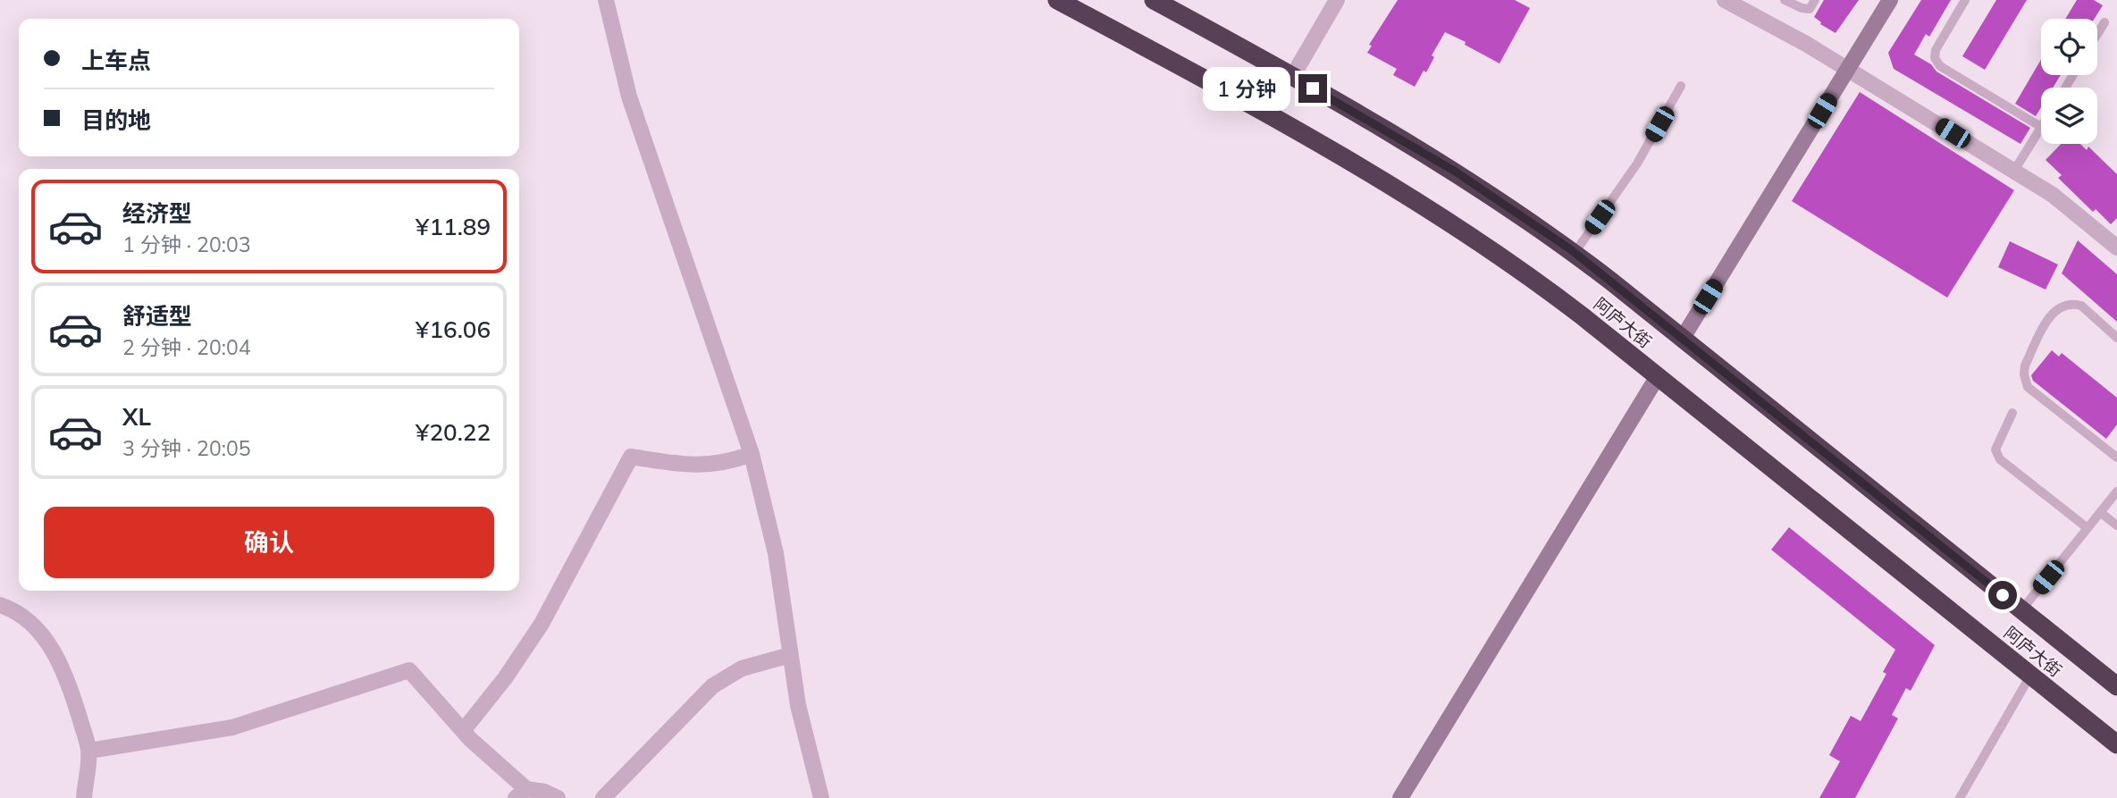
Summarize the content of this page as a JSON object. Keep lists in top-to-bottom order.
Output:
{
  "streets": {
    "highway": ["阿庐大街"]
  },
  "page": {
    "banner": ["上车点", "目的地"],
    "bubble": "1 分钟",
    "list": [
      {
        "name": "经济型",
        "note": "1 分钟 · 20:03",
        "value": "¥11.89"
      },
      {
        "name": "舒适型",
        "note": "2 分钟 · 20:04",
        "value": "¥16.06"
      },
      {
        "name": "XL",
        "note": "3 分钟 · 20:05",
        "value": "¥20.22"
      }
    ],
    "buttons": "确认"
  }
}
